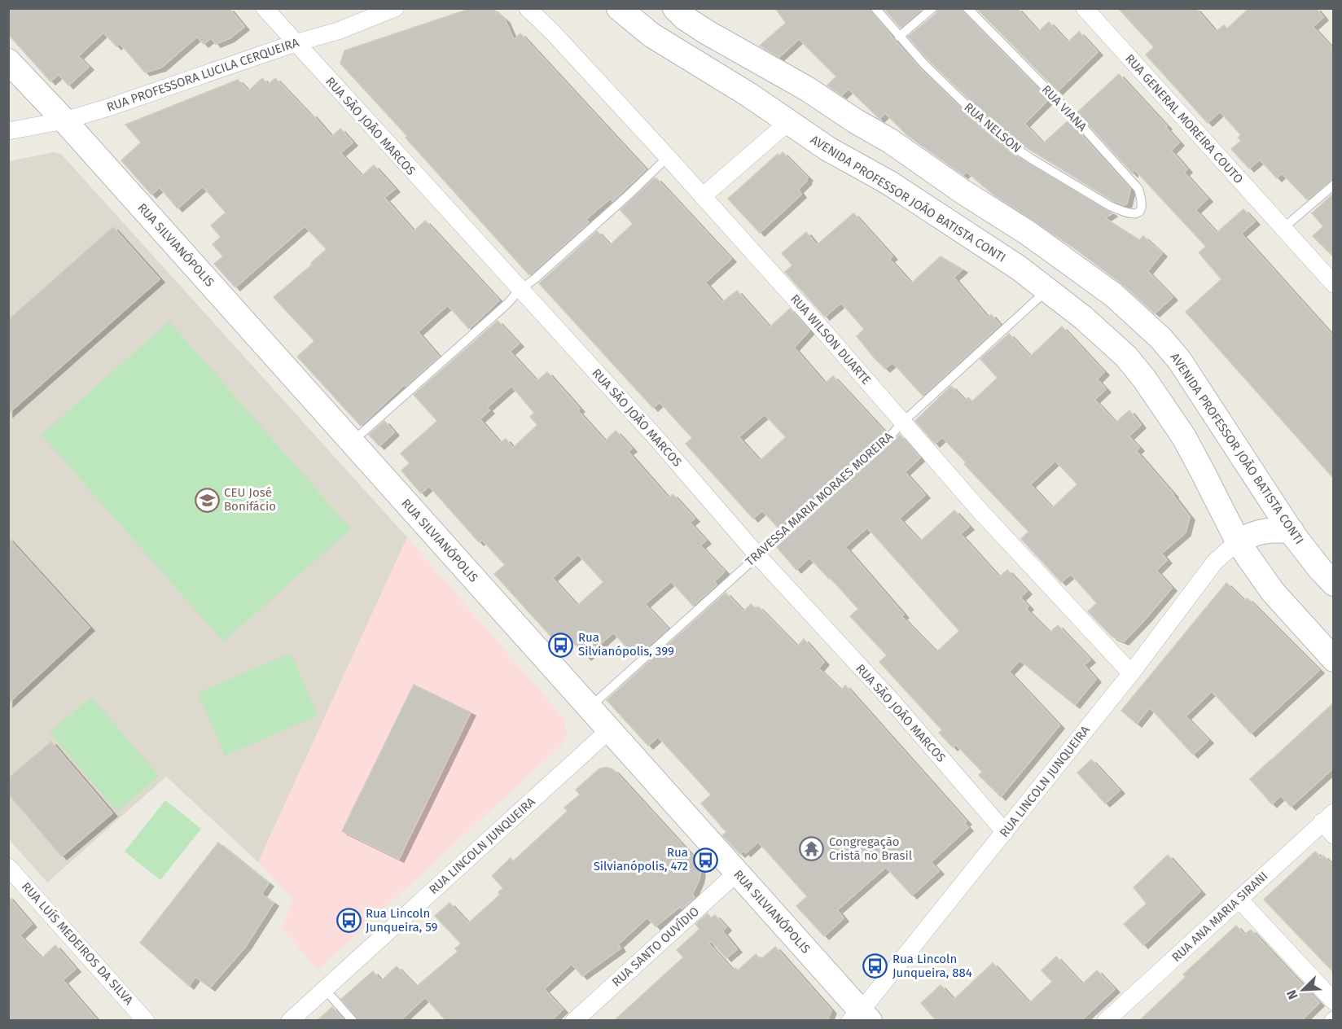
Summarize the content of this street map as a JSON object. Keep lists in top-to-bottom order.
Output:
{
  "streets": {
    "main road": ["AVENIDA PROFESSOR JOÃO BATISTA CONTI", "RUA SILVIANÓPOLIS"],
    "street": [
      "RUA PROFESSORA LUCILA CERQUEIRA",
      "RUA GENERAL MOREIRA COUTO",
      "RUA SÃO JOÃO MARCOS",
      "RUA WILSON DUARTE",
      "RUA LINCOLN JUNQUEIRA",
      "RUA ANA MARIA SIRANI",
      "RUA LUÍS MEDEIROS DA SILVA",
      "RUA SANTO OUVÍDIO"
    ],
    "lane": ["RUA VIANA", "RUA NELSON", "TRAVESSA MARIA MORAES MOREIRA"]
  },
  "crossings": [
    ["RUA PROFESSORA LUCILA CERQUEIRA", "RUA SÃO JOÃO MARCOS"],
    ["RUA PROFESSORA LUCILA CERQUEIRA", "RUA SILVIANÓPOLIS"],
    ["RUA VIANA", "RUA NELSON"],
    ["RUA SÃO JOÃO MARCOS", "TRAVESSA MARIA MORAES MOREIRA"],
    ["RUA SÃO JOÃO MARCOS", "RUA LINCOLN JUNQUEIRA"],
    ["AVENIDA PROFESSOR JOÃO BATISTA CONTI", "TRAVESSA MARIA MORAES MOREIRA"],
    ["AVENIDA PROFESSOR JOÃO BATISTA CONTI", "RUA LINCOLN JUNQUEIRA"],
    ["RUA SILVIANÓPOLIS", "TRAVESSA MARIA MORAES MOREIRA"],
    ["RUA SILVIANÓPOLIS", "RUA LINCOLN JUNQUEIRA"],
    ["RUA SILVIANÓPOLIS", "RUA SANTO OUVÍDIO"],
    ["RUA WILSON DUARTE", "TRAVESSA MARIA MORAES MOREIRA"],
    ["RUA WILSON DUARTE", "RUA LINCOLN JUNQUEIRA"]
  ],
  "places": {
    "school or university": ["CEU José Bonifácio"],
    "bus stop": [
      "Rua Silvianópolis, 399",
      "Rua Silvianópolis, 472",
      "Rua Lincoln Junqueira, 59",
      "Rua Lincoln Junqueira, 884"
    ],
    "temple": ["Congregação Cristã no Brasil"]
  },
  "north": "bottom left"
}
